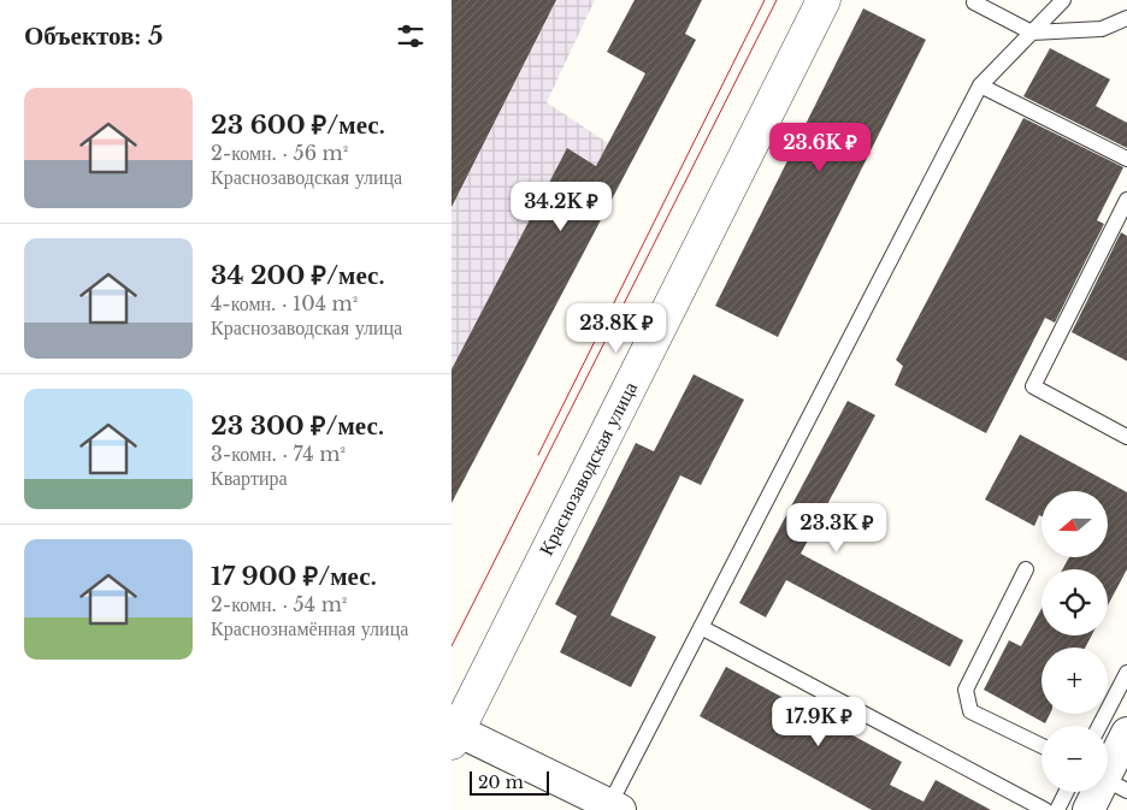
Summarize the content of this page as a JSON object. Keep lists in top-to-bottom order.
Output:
{
  "streets": {
    "street": ["Краснозаводская улица"]
  },
  "scale_bar": "20 m",
  "north": "left",
  "page": {
    "heading": "Объектов: 5",
    "list": [
      {
        "name": "23 600 ₽/мес.",
        "note": "2-комн. · 56 m² · Краснозаводская улица"
      },
      {
        "name": "34 200 ₽/мес.",
        "note": "4-комн. · 104 m² · Краснозаводская улица"
      },
      {
        "name": "23 300 ₽/мес.",
        "note": "3-комн. · 74 m² · Квартира"
      },
      {
        "name": "17 900 ₽/мес.",
        "note": "2-комн. · 54 m² · Краснознамённая улица"
      }
    ],
    "price": [
      "23.6K ₽",
      "34.2K ₽",
      "23.8K ₽",
      "23.3K ₽",
      "17.9K ₽"
    ],
    "map_buttons": ["+", "−"],
    "scale": "20 m"
  }
}
